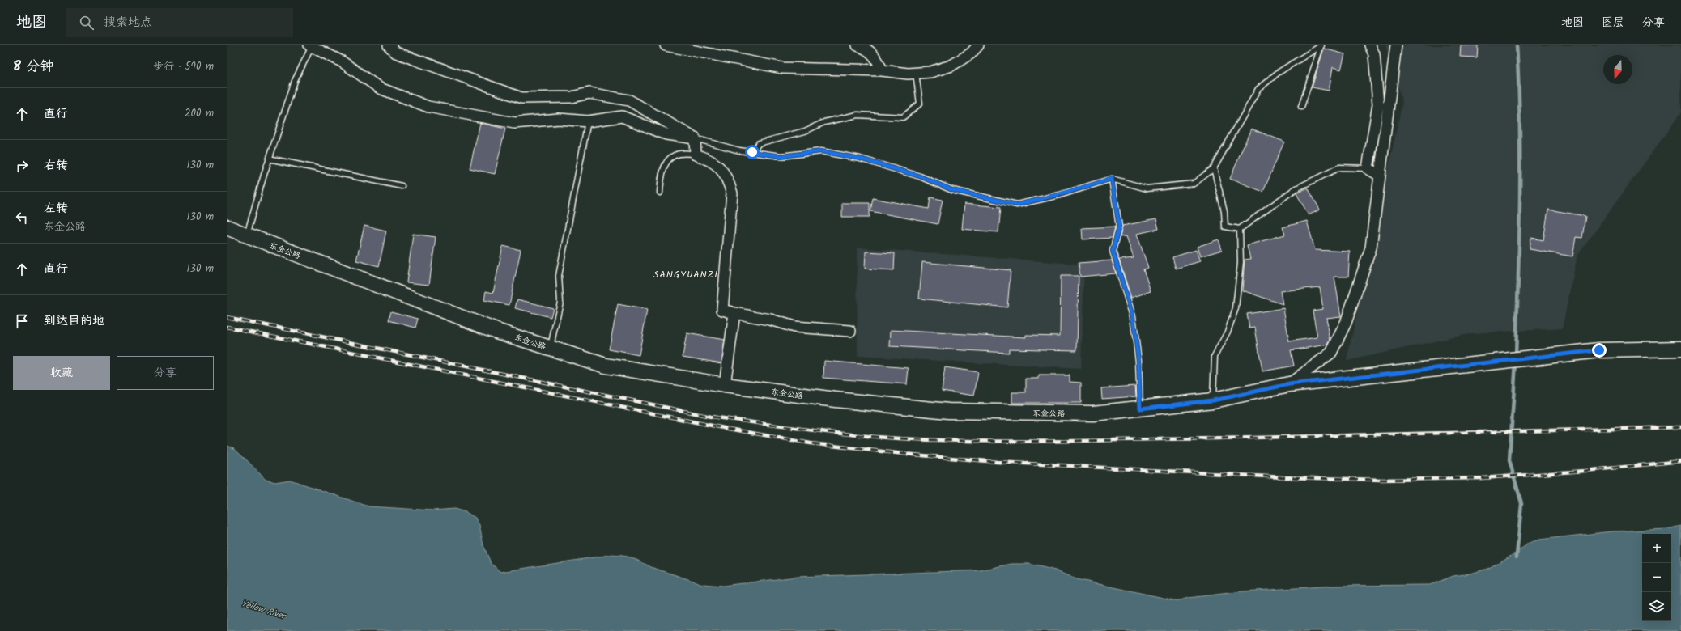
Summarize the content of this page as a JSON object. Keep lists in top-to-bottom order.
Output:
{
  "streets": {
    "main road": ["东金公路"]
  },
  "districts": ["SANGYUANZI"],
  "water": ["Yellow River"],
  "north": "bottom",
  "page": {
    "header": "地图",
    "search": "搜索地点",
    "nav": ["地图", "图层", "分享"],
    "heading": ["8 分钟", "步行 · 590 m"],
    "list": [
      ["直行", "200 m"],
      ["右转", "130 m"],
      ["左转", "东金公路", "130 m"],
      ["直行", "130 m"],
      "到达目的地"
    ],
    "buttons": ["收藏", "分享"],
    "map_buttons": ["+", "−"]
  }
}
